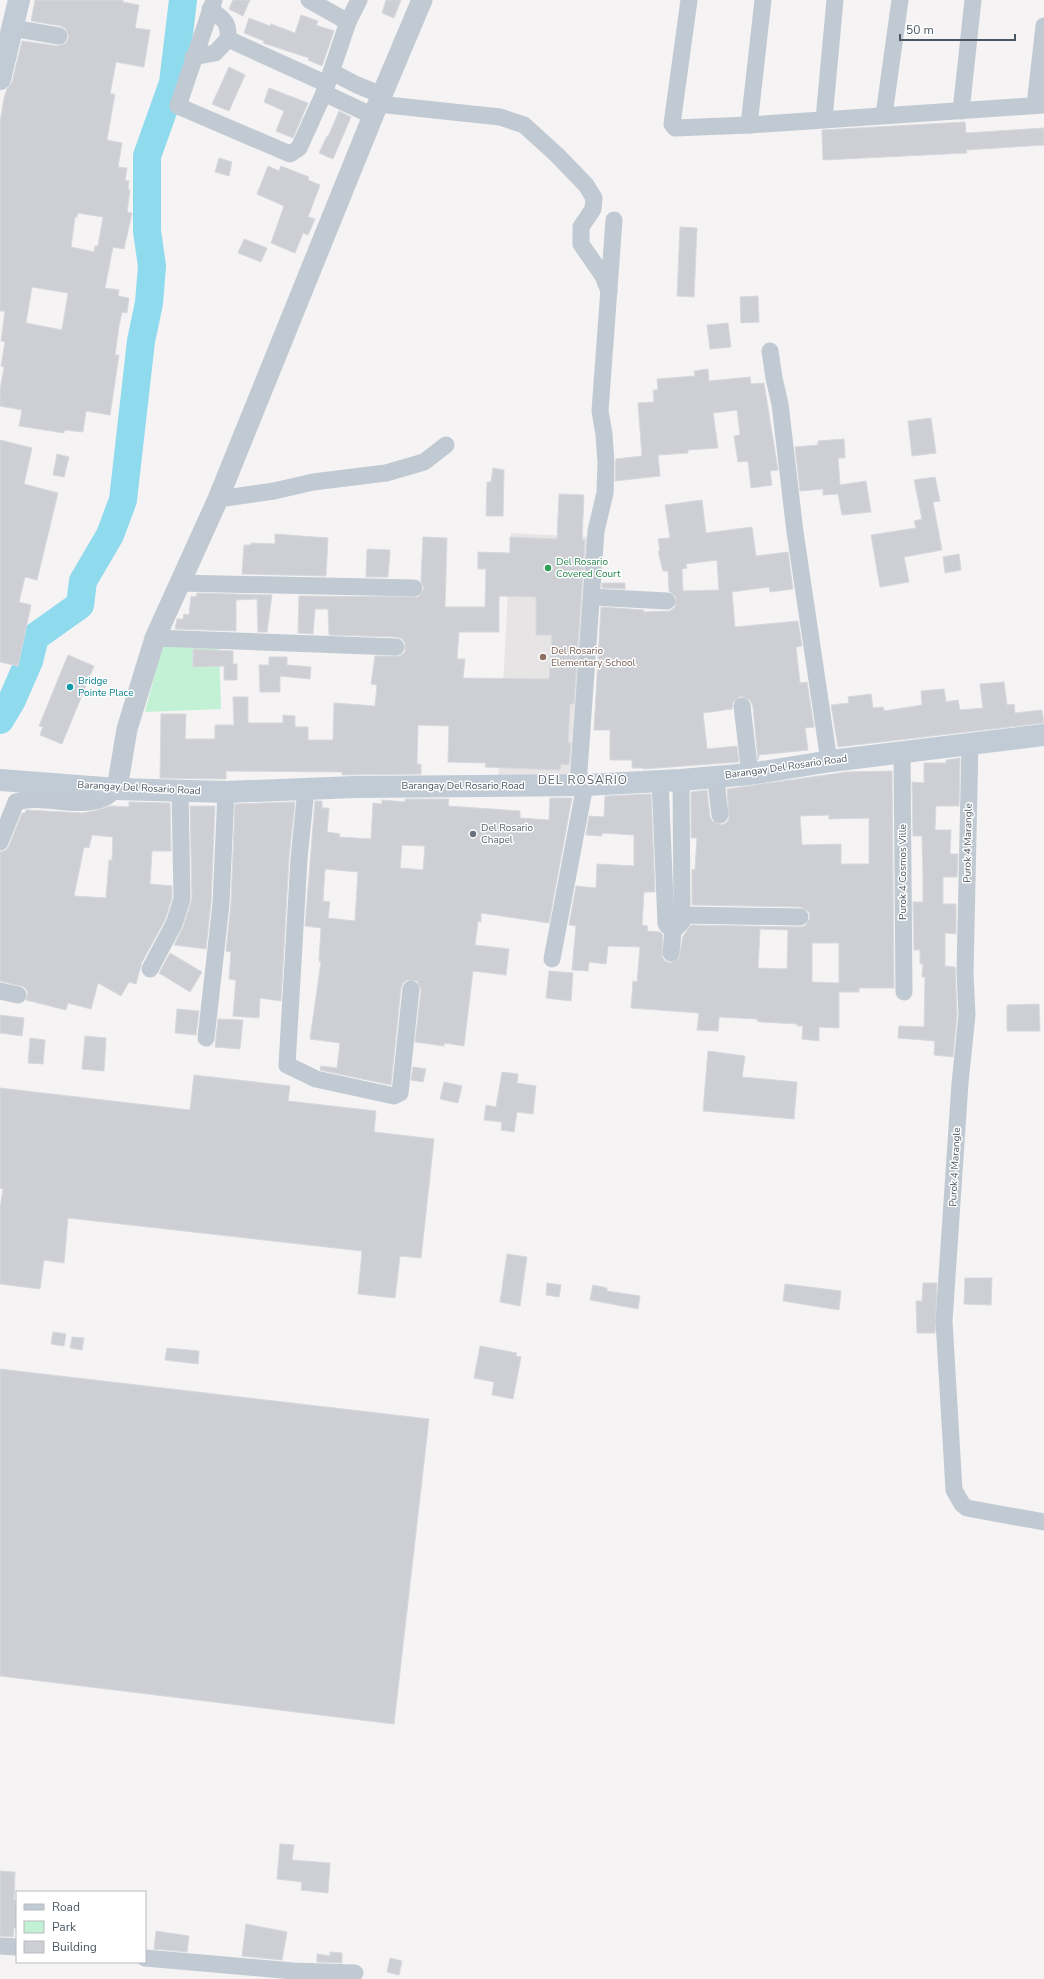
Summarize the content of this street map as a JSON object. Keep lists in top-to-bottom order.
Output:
{
  "streets": {
    "main road": ["Barangay Del Rosario Road"],
    "street": ["Purok 4 Marangle", "Purok 4 Cosmos Ville"]
  },
  "crossings": [
    ["Barangay Del Rosario Road", "Purok 4 Marangle"],
    ["Barangay Del Rosario Road", "Purok 4 Cosmos Ville"]
  ],
  "districts": ["DEL ROSARIO"],
  "places": [
    "Del Rosario Covered Court",
    "Del Rosario Elementary School",
    "Bridge Pointe Place",
    "Del Rosario Chapel"
  ],
  "legend": ["Road", "Park", "Building"],
  "scale_bar": "50 m"
}
